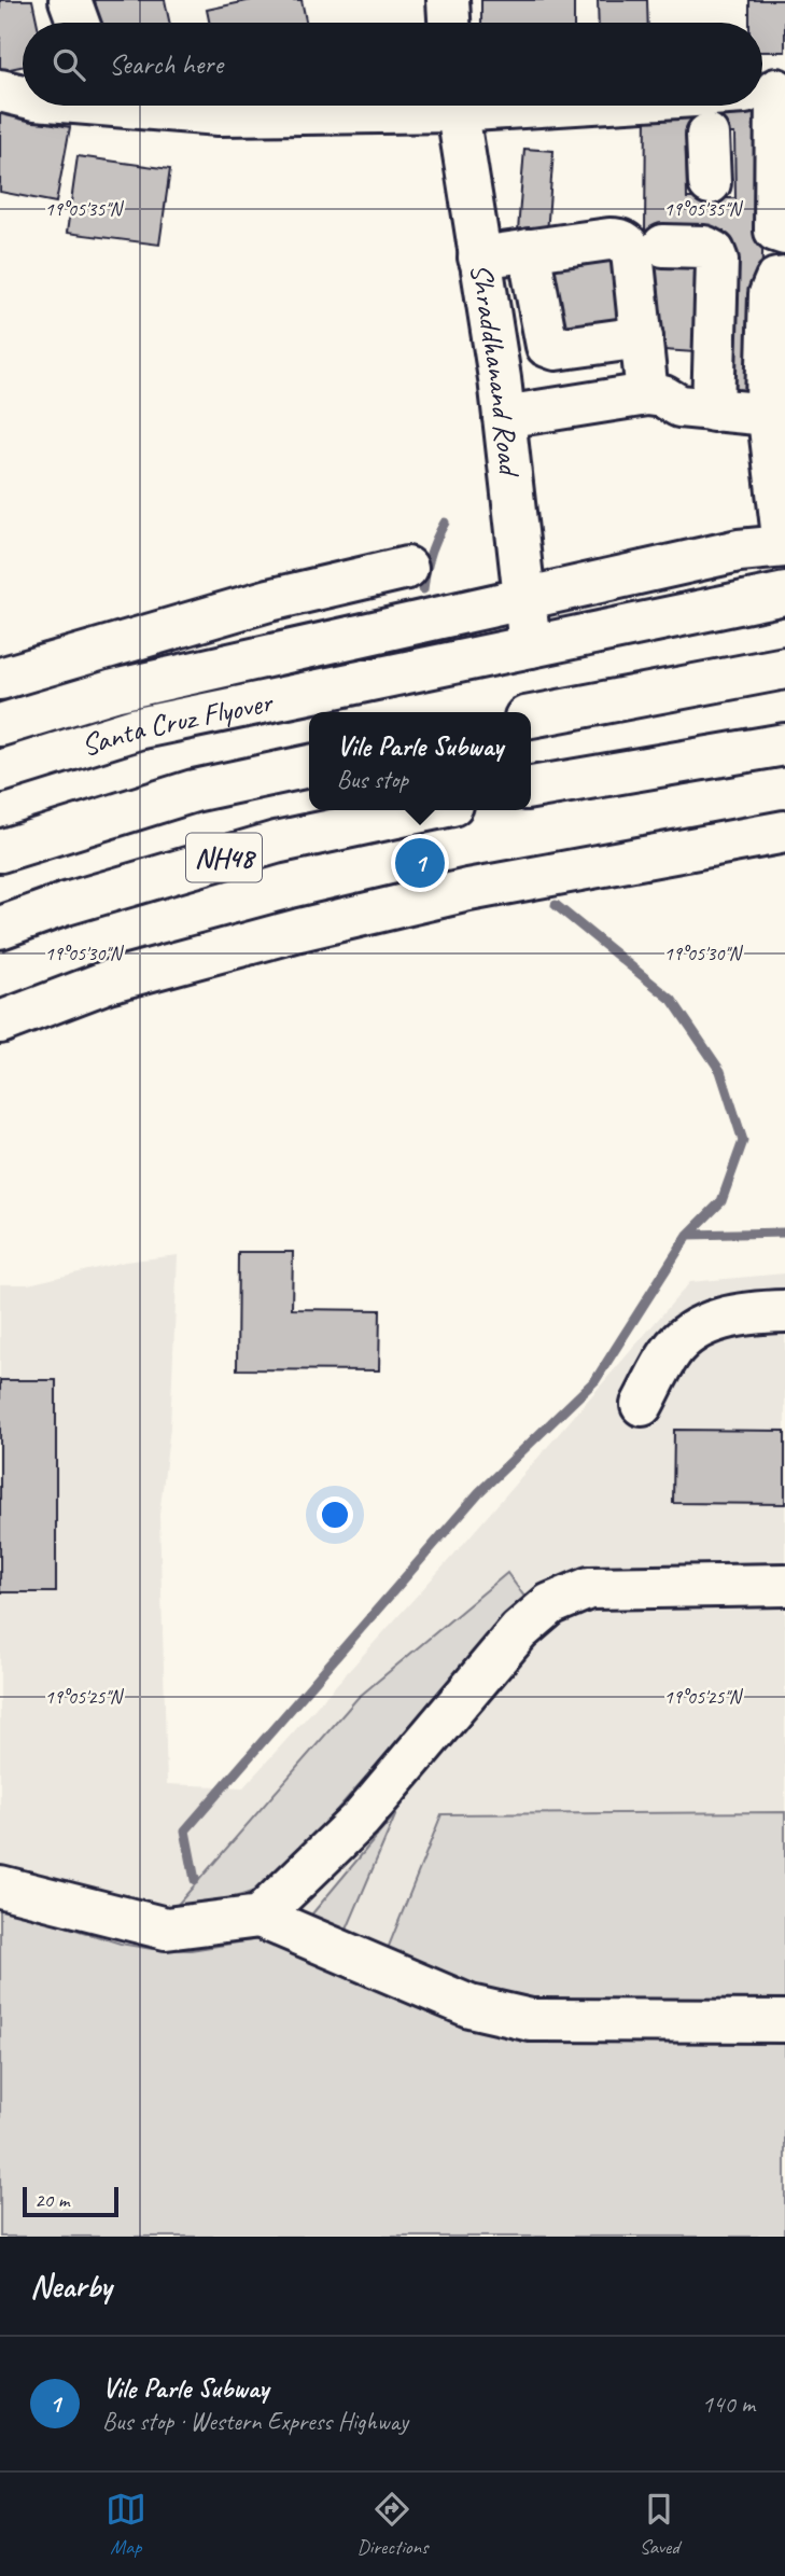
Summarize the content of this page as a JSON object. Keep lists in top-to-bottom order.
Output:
{
  "streets": {
    "main road": ["Shraddhanand Road", "Santa Cruz Flyover", "NH48"]
  },
  "crossings": [
    ["Shraddhanand Road", "Santa Cruz Flyover"]
  ],
  "scale_bar": "20 m",
  "page": {
    "search": "Search here",
    "popup": ["Vile Parle Subway", "Bus stop"],
    "pins": "1",
    "scale": "20 m",
    "heading": "Nearby",
    "list": [
      {
        "mark": "1",
        "name": "Vile Parle Subway",
        "note": "Bus stop · Western Express Highway",
        "value": "140 m"
      }
    ],
    "nav": ["Map", "Directions", "Saved"]
  },
  "coordinates": ["19°05'35\"N", "19°05'30\"N", "19°05'25\"N"]
}
